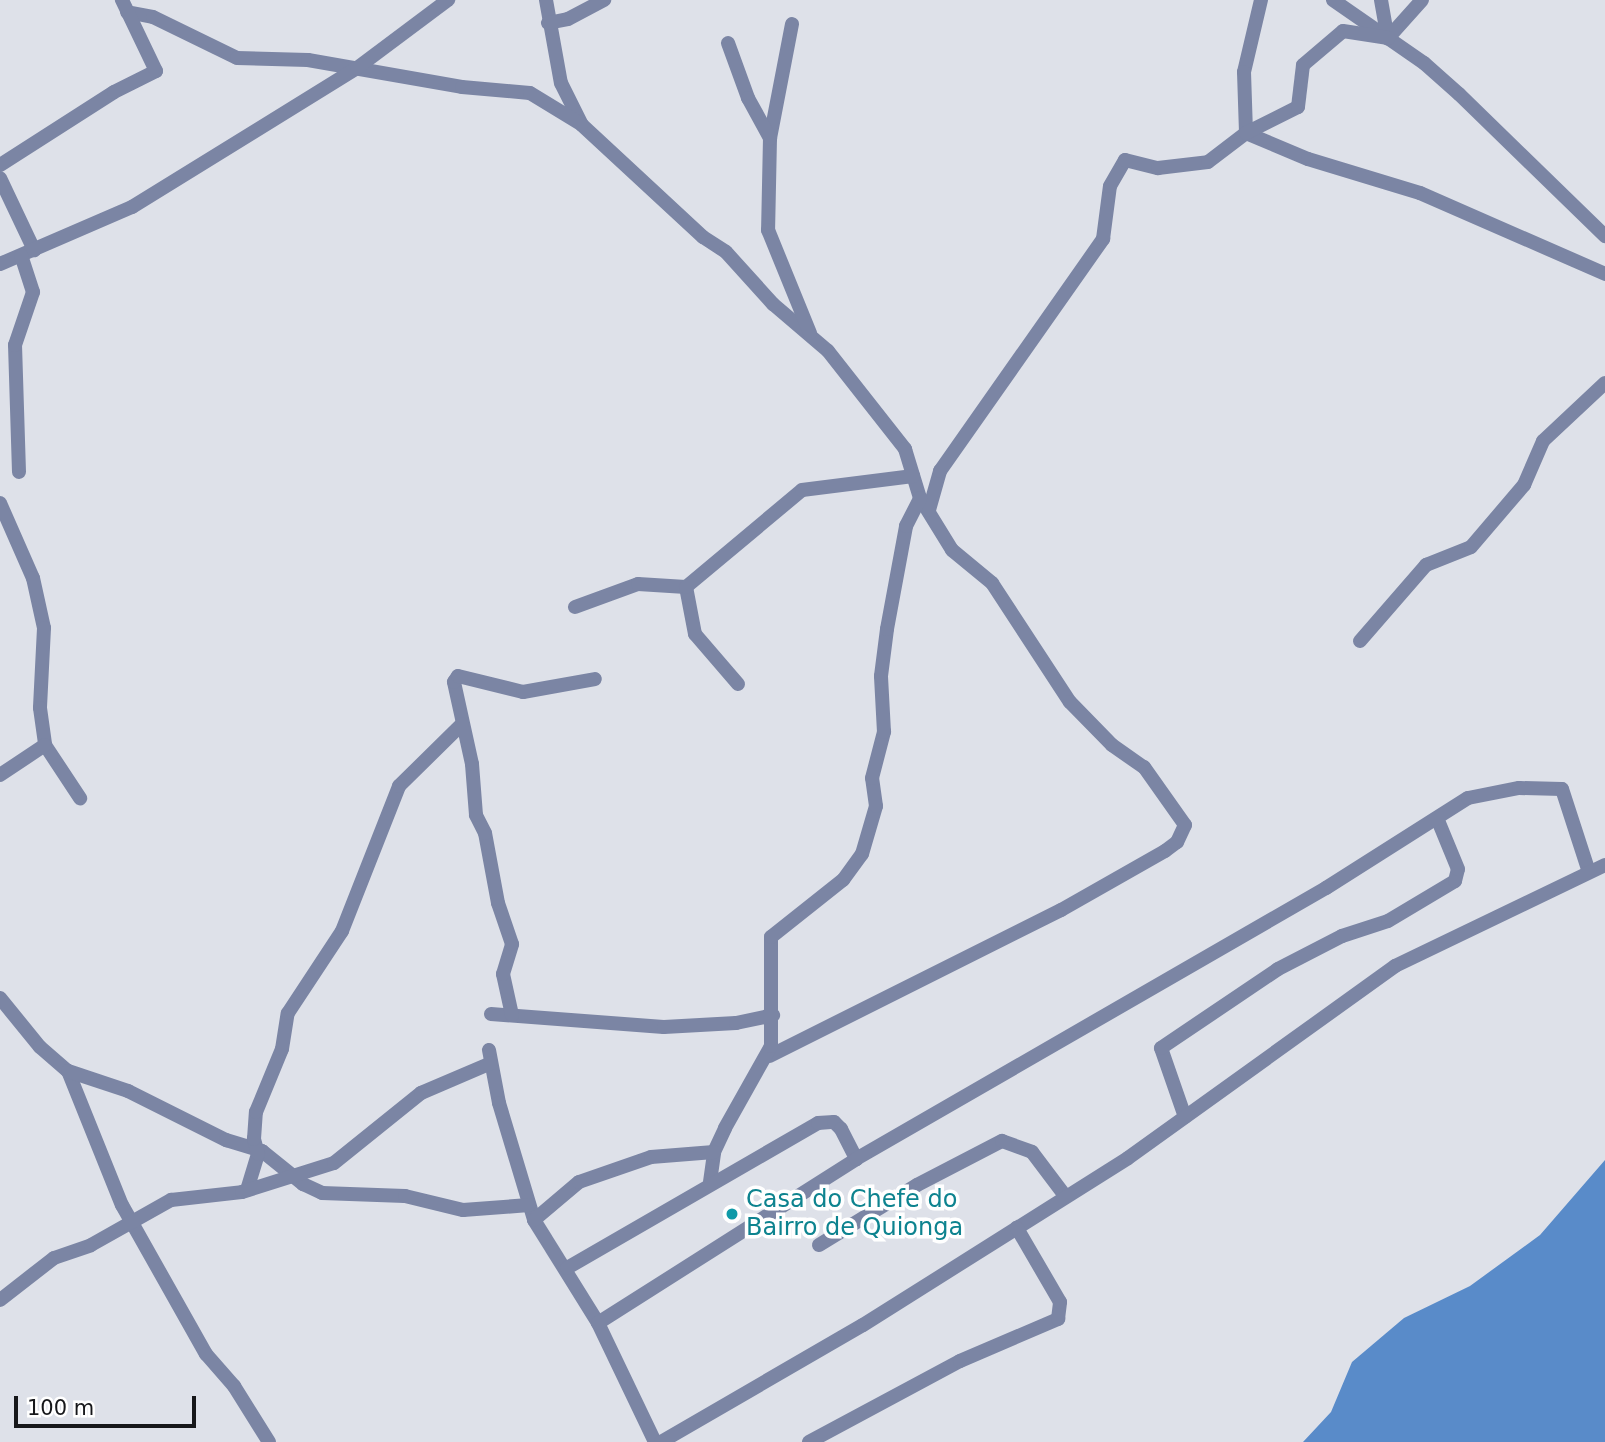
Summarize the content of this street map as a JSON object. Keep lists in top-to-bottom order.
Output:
{
  "places": ["Casa do Chefe do Bairro de Quionga"],
  "scale_bar": "100 m"
}
